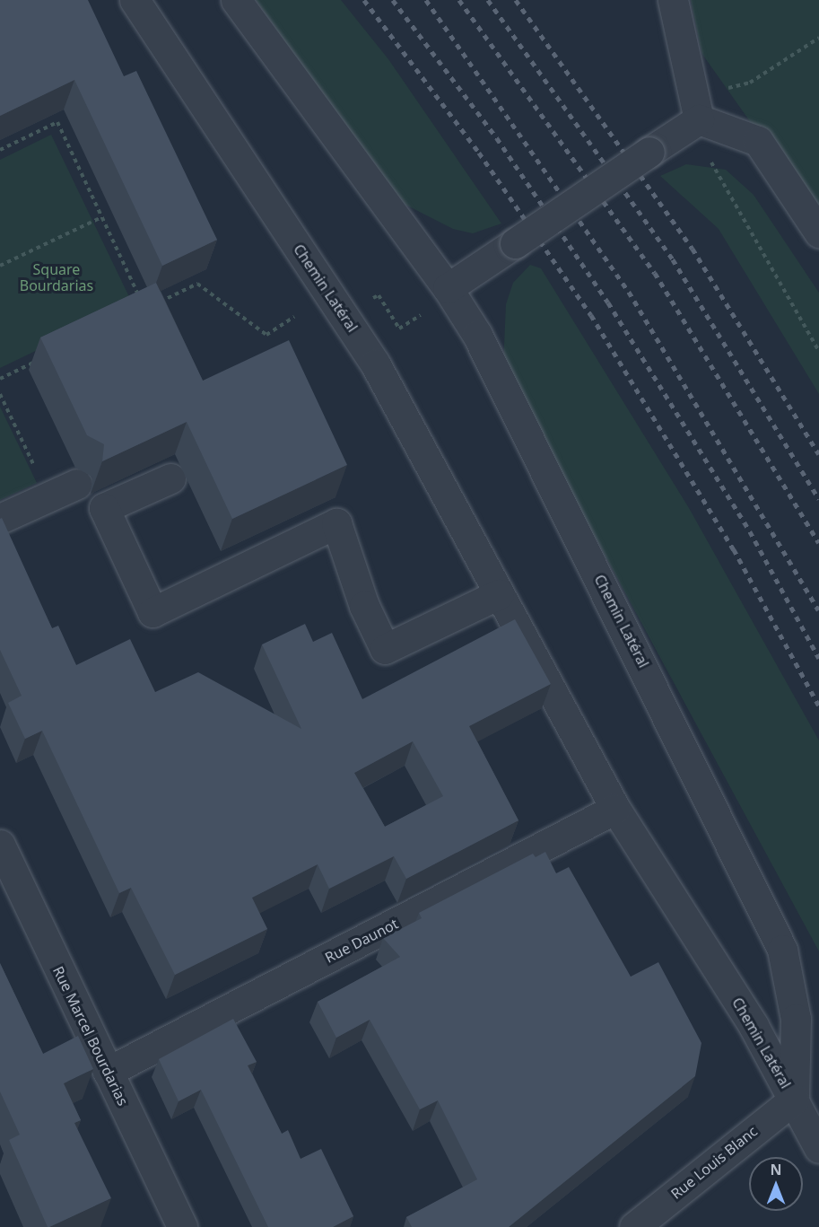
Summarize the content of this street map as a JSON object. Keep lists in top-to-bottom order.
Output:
{
  "streets": {
    "street": [
      "Chemin Latéral",
      "Rue Daunot",
      "Rue Marcel Bourdarias",
      "Rue Louis Blanc"
    ]
  },
  "crossings": [
    ["Chemin Latéral", "Rue Daunot"],
    ["Chemin Latéral", "Rue Louis Blanc"],
    ["Rue Daunot", "Rue Marcel Bourdarias"]
  ],
  "parks": ["Square Bourdarias"],
  "north": "top"
}
